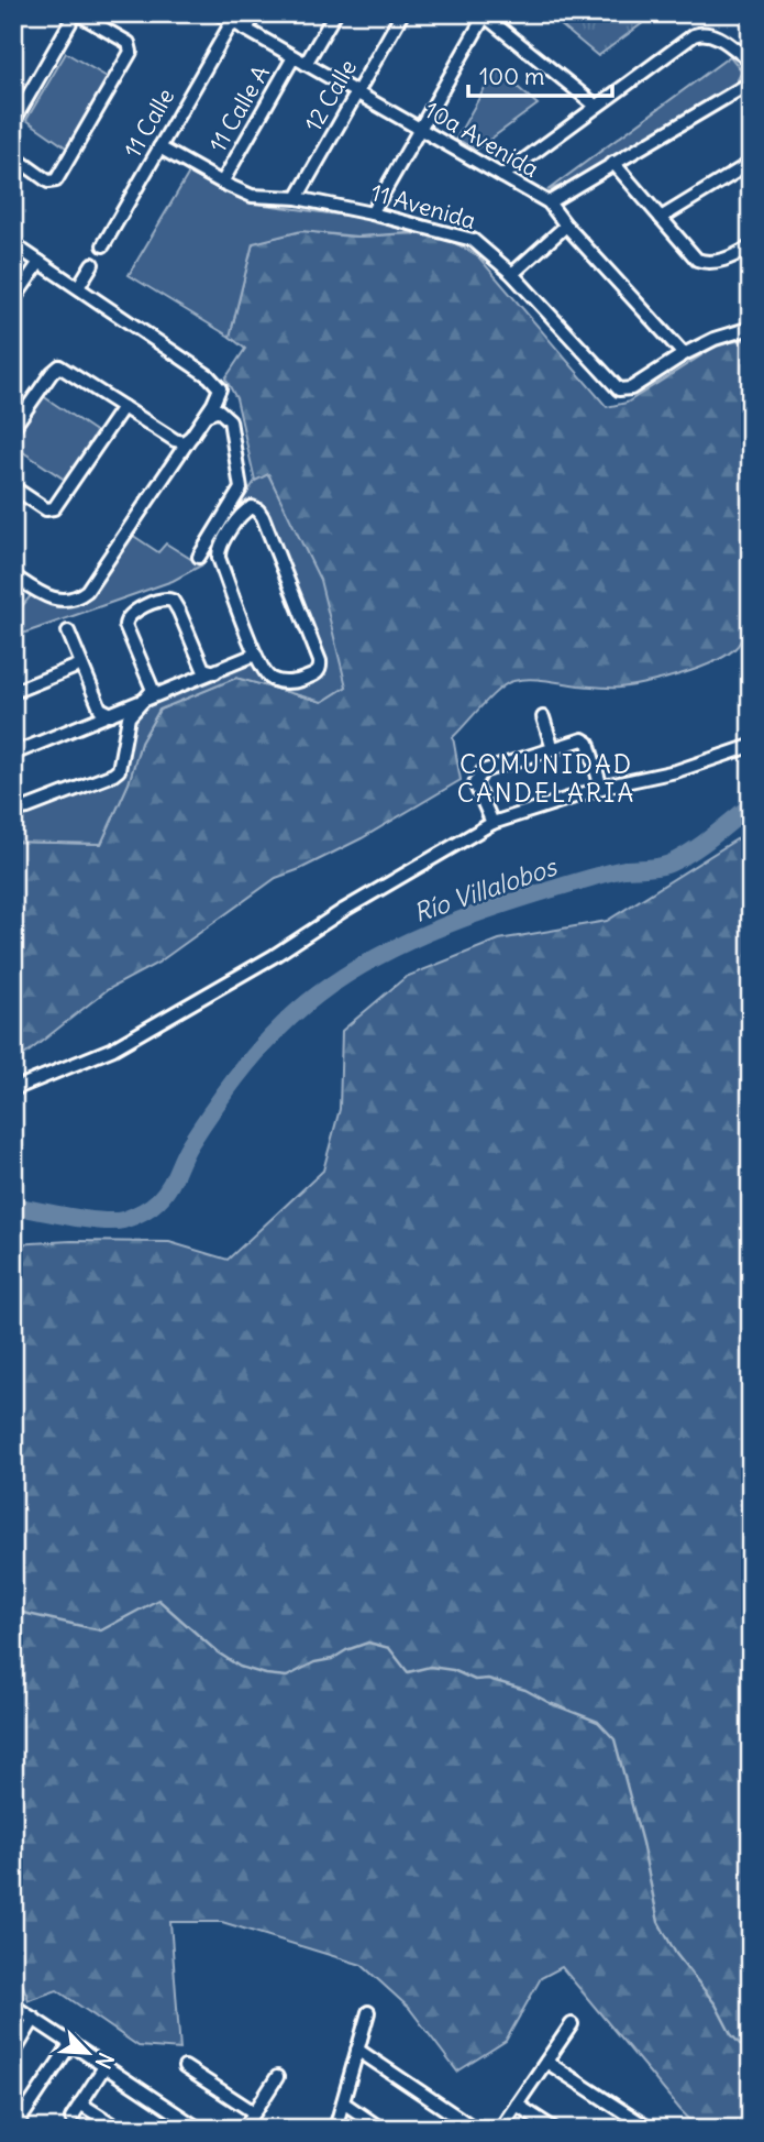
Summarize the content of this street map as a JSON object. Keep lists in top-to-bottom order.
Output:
{
  "streets": {
    "street": [
      "12 Calle",
      "11 Calle A",
      "11 Calle",
      "10a Avenida",
      "11 Avenida"
    ]
  },
  "crossings": [
    ["12 Calle", "10a Avenida"],
    ["12 Calle", "11 Avenida"],
    ["11 Calle A", "10a Avenida"],
    ["11 Calle A", "11 Avenida"],
    ["11 Calle", "10a Avenida"],
    ["11 Calle", "11 Avenida"],
    ["10a Avenida", "11 Avenida"]
  ],
  "districts": ["COMUNIDAD CANDELARIA"],
  "water": ["Río Villalobos"],
  "scale_bar": "100 m",
  "north": "bottom right"
}
